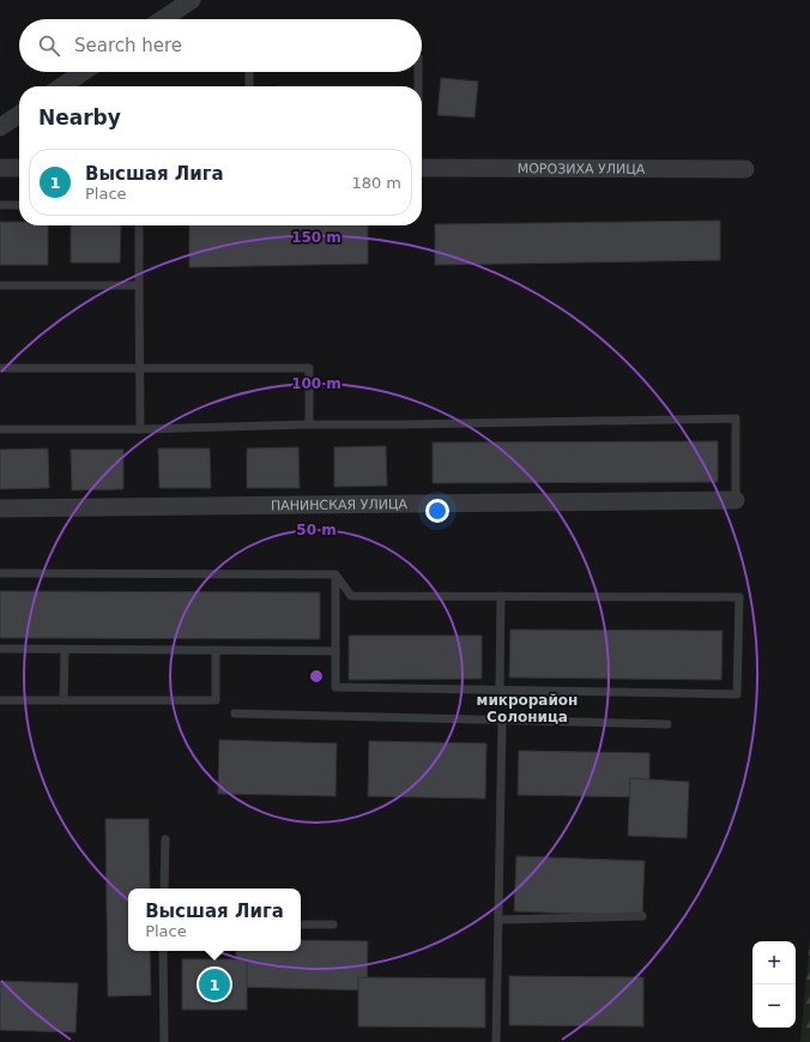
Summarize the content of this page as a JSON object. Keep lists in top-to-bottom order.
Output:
{
  "streets": {
    "street": ["МОРОЗИХА УЛИЦА", "ПАНИНСКАЯ УЛИЦА"]
  },
  "districts": ["микрорайон Солоница"],
  "page": {
    "search": "Search here",
    "heading": "Nearby",
    "list": [
      {
        "mark": "1",
        "name": "Высшая Лига",
        "note": "Place",
        "value": "180 m"
      }
    ],
    "popup": ["Высшая Лига", "Place"],
    "map_buttons": ["+", "−"],
    "pins": "1"
  },
  "rings": ["150 m", "100 m", "50 m"]
}
